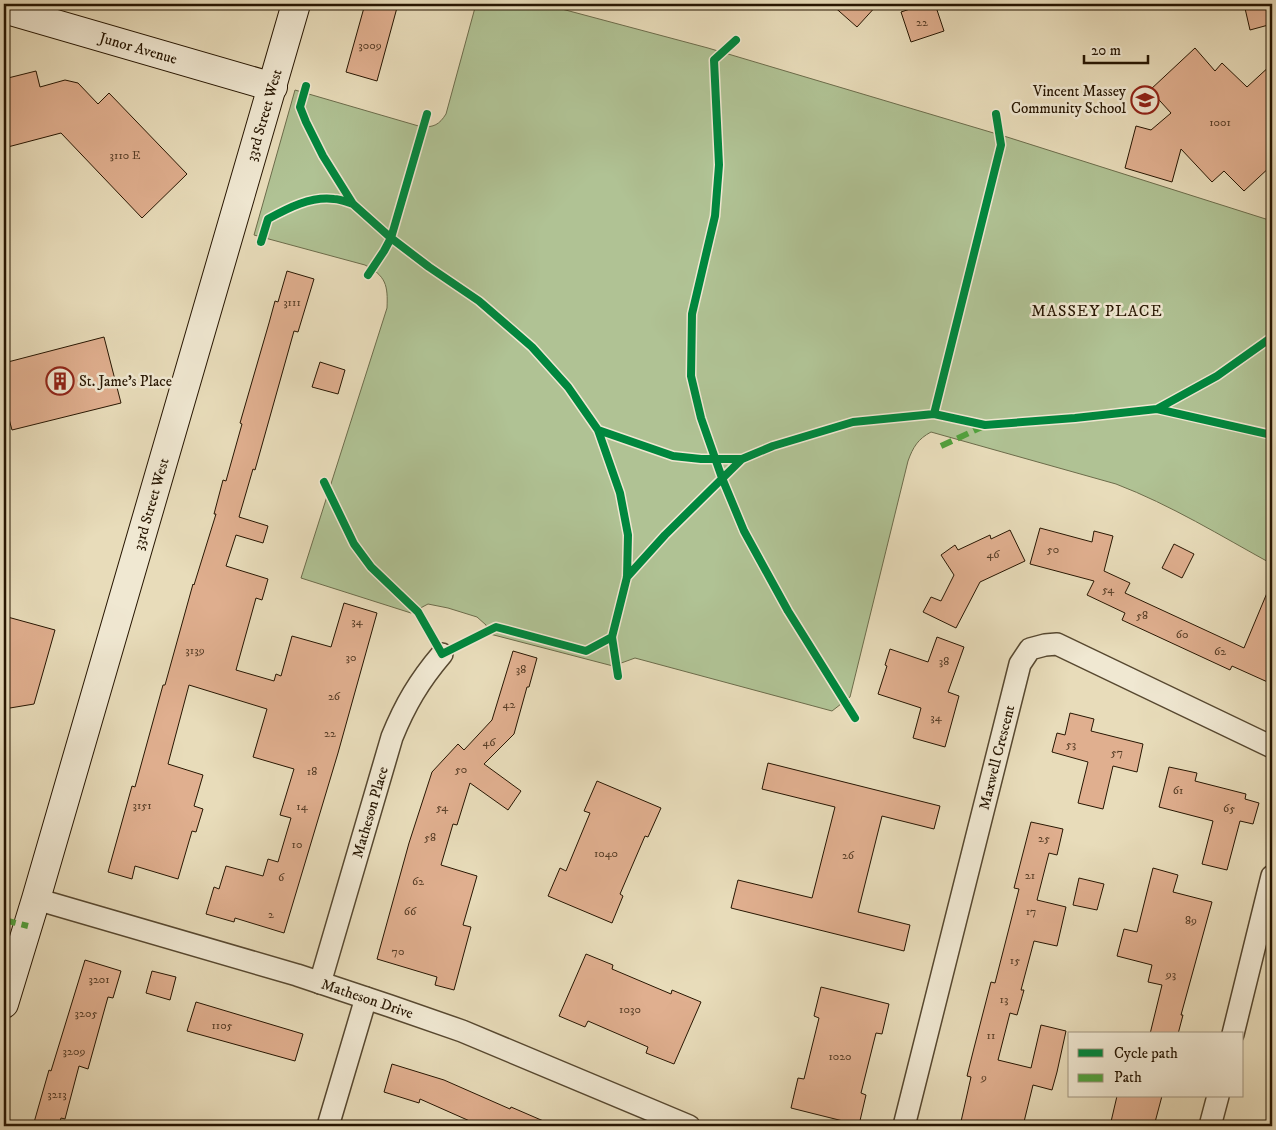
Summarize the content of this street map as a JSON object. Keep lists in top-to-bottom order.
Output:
{
  "streets": {
    "main road": ["Junor Avenue", "33rd Street West"],
    "street": ["Maxwell Crescent", "Matheson Place", "Matheson Drive"]
  },
  "crossings": [
    ["Junor Avenue", "33rd Street West"],
    ["33rd Street West", "Matheson Drive"],
    ["Matheson Place", "Matheson Drive"]
  ],
  "districts": ["MASSEY PLACE"],
  "places": {
    "school or university": ["Vincent Massey Community School"],
    "building": ["St. Jame's Place"]
  },
  "house_numbers": [
    "22",
    "3009",
    "1001",
    "3110 E",
    "3111",
    "50",
    "46",
    "54",
    "58",
    "34",
    "60",
    "3139",
    "62",
    "30",
    "38",
    "38",
    "26",
    "42",
    "34",
    "22",
    "46",
    "53",
    "57",
    "50",
    "18",
    "61",
    "3151",
    "14",
    "54",
    "65",
    "58",
    "25",
    "10",
    "1040",
    "26",
    "21",
    "6",
    "62",
    "66",
    "17",
    "2",
    "89",
    "70",
    "15",
    "93",
    "3201",
    "13",
    "1030",
    "3205",
    "1105",
    "11",
    "3209",
    "1020",
    "9",
    "3213"
  ],
  "legend": ["Cycle path", "Path"],
  "scale_bar": "20 m"
}
